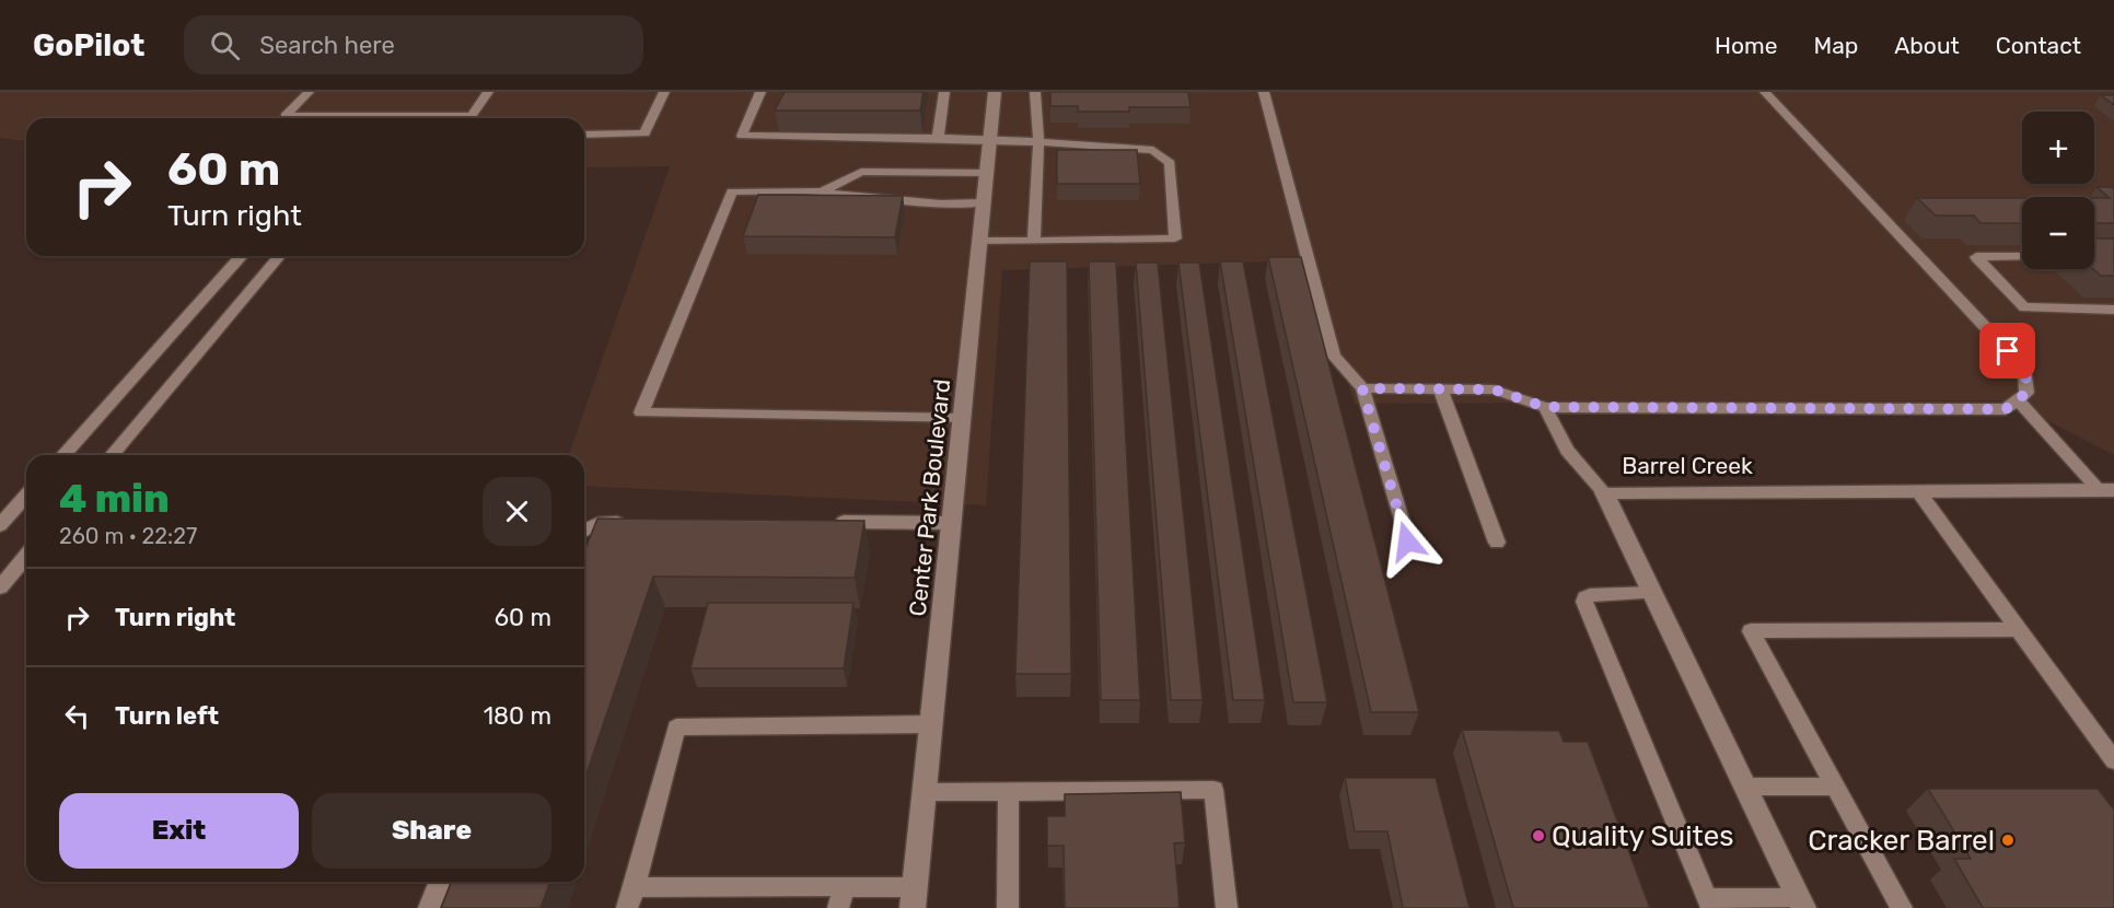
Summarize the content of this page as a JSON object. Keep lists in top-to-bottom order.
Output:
{
  "streets": {
    "street": ["Barrel Creek", "Center Park Boulevard"]
  },
  "places": ["Quality Suites", "Cracker Barrel"],
  "page": {
    "header": "GoPilot",
    "search": "Search here",
    "nav": [
      "Home",
      "Map",
      "About",
      "Contact"
    ],
    "map_buttons": ["+", "−"],
    "turn": ["60 m", "Turn right"],
    "heading": ["4 min", "260 m · 22:27"],
    "list": [
      {
        "name": "Turn right",
        "value": "60 m"
      },
      {
        "name": "Turn left",
        "value": "180 m"
      }
    ],
    "buttons": ["Exit", "Share"]
  }
}
